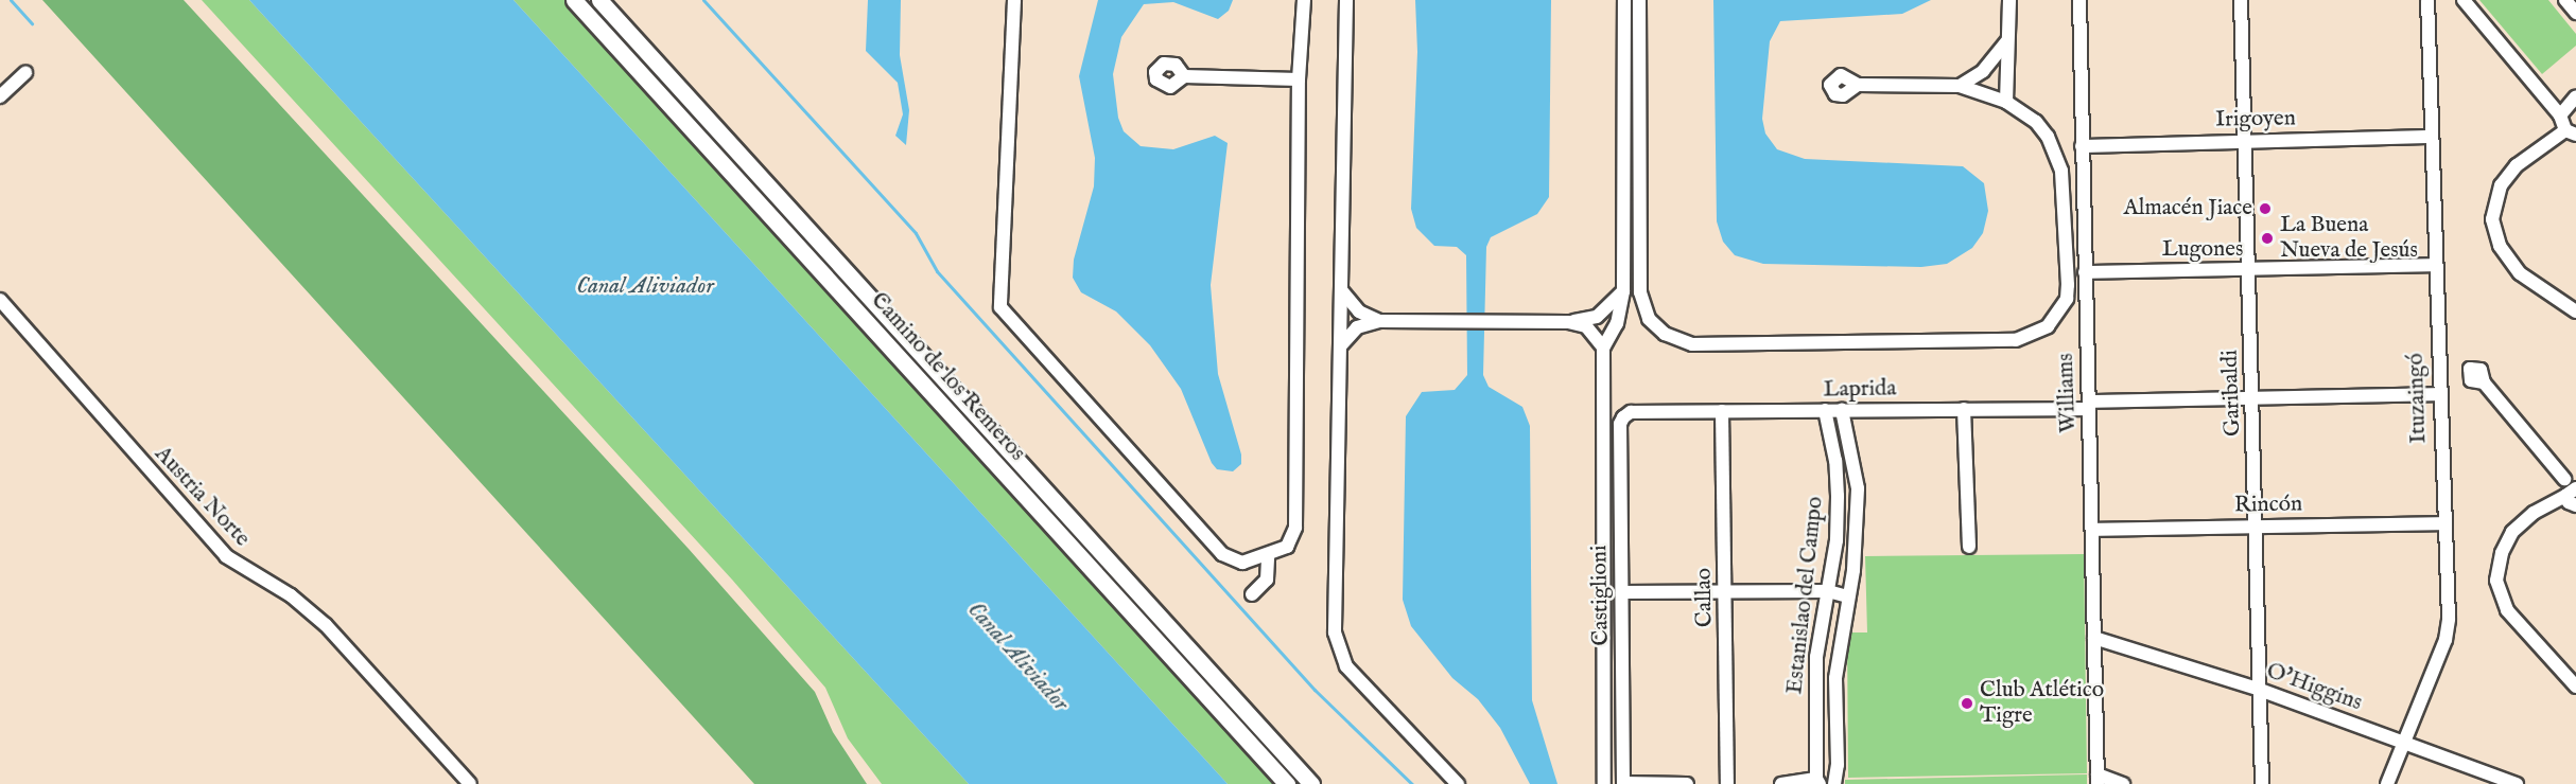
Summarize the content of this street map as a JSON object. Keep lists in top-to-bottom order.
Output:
{
  "streets": {
    "main road": ["Camino de los Remeros"],
    "street": [
      "Irigoyen",
      "Lugones",
      "Laprida",
      "Williams",
      "Garibaldi",
      "Ituzaingó",
      "Austria Norte",
      "Rincón",
      "Castiglioni",
      "Estanislao del Campo",
      "Callao",
      "O'Higgins"
    ]
  },
  "crossings": [
    ["Irigoyen", "Williams"],
    ["Irigoyen", "Garibaldi"],
    ["Irigoyen", "Ituzaingó"],
    ["Lugones", "Williams"],
    ["Lugones", "Garibaldi"],
    ["Lugones", "Ituzaingó"],
    ["Laprida", "Williams"],
    ["Laprida", "Garibaldi"],
    ["Laprida", "Ituzaingó"],
    ["Laprida", "Castiglioni"],
    ["Laprida", "Estanislao del Campo"],
    ["Laprida", "Callao"],
    ["Williams", "Rincón"],
    ["Williams", "O'Higgins"],
    ["Garibaldi", "Rincón"],
    ["Garibaldi", "O'Higgins"],
    ["Ituzaingó", "Rincón"],
    ["Ituzaingó", "O'Higgins"]
  ],
  "water": ["Canal Aliviador"],
  "places": ["Almacén Jiace", "La Buena Nueva de Jesús", "Club Atlético Tigre"]
}
